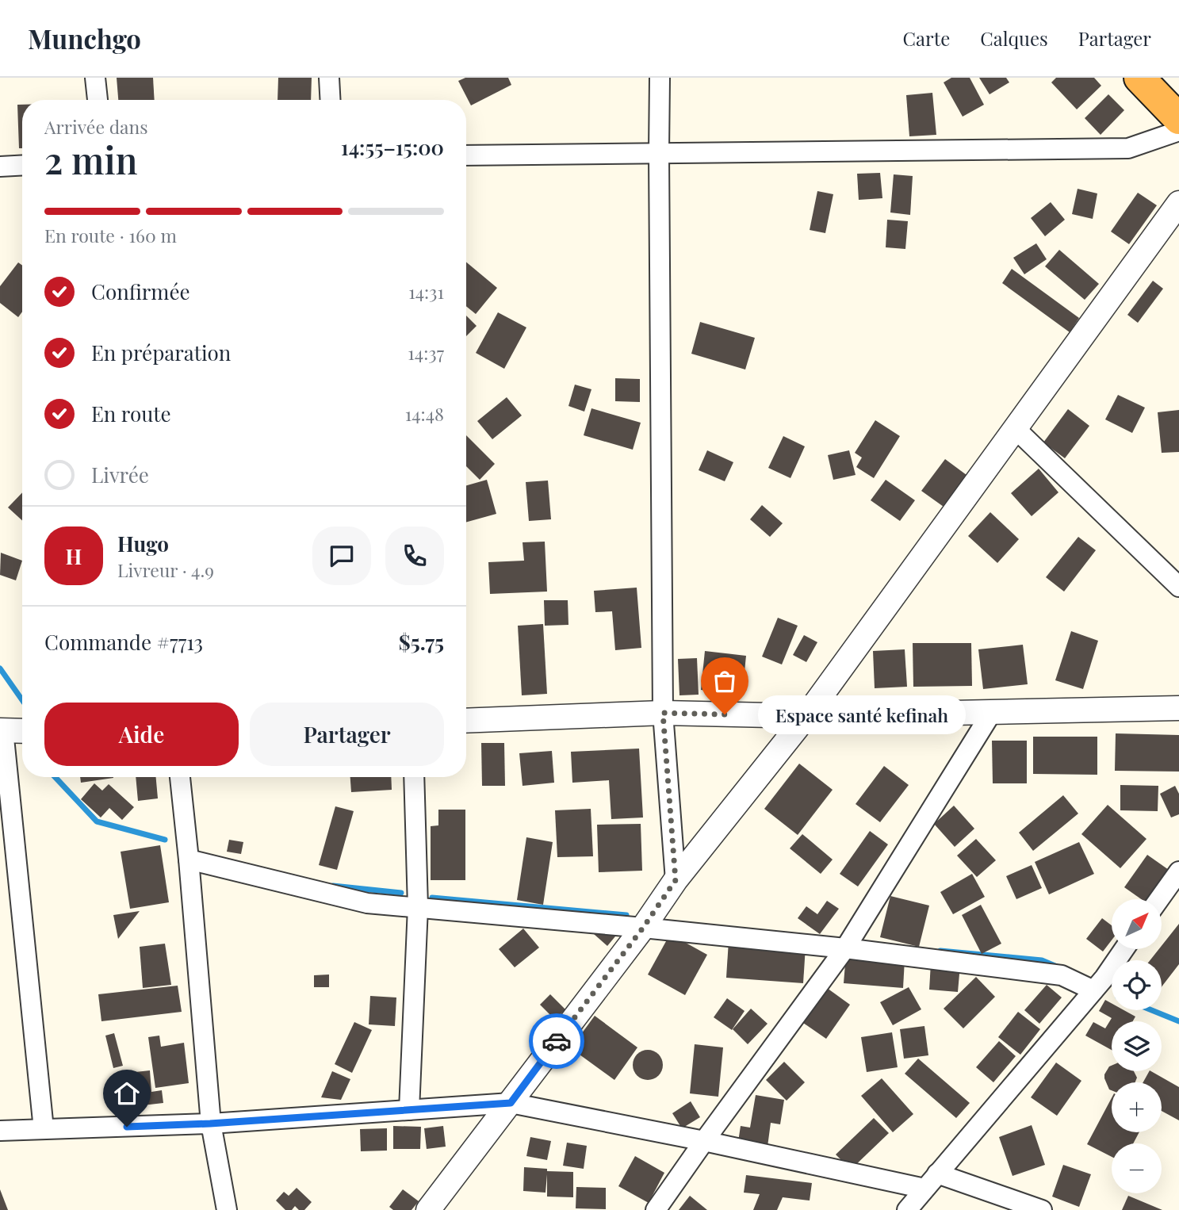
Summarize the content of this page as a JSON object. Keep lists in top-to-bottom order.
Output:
{
  "places": ["Espace santé kefinah"],
  "north": "top right",
  "page": {
    "header": "Munchgo",
    "nav": ["Carte", "Calques", "Partager"],
    "heading": ["2 min", "Arrivée dans", "14:55–15:00"],
    "panel": [
      "Hugo",
      "Livreur · 4.9",
      "Commande #7713",
      "$5.75"
    ],
    "bar": "En route · 160 m",
    "list": [
      ["Confirmée", "14:31"],
      ["En préparation", "14:37"],
      ["En route", "14:48"],
      "Livrée"
    ],
    "round": "H",
    "buttons": ["Aide", "Partager"],
    "bubble": "Espace santé kefinah",
    "map_buttons": ["+", "−"]
  }
}
